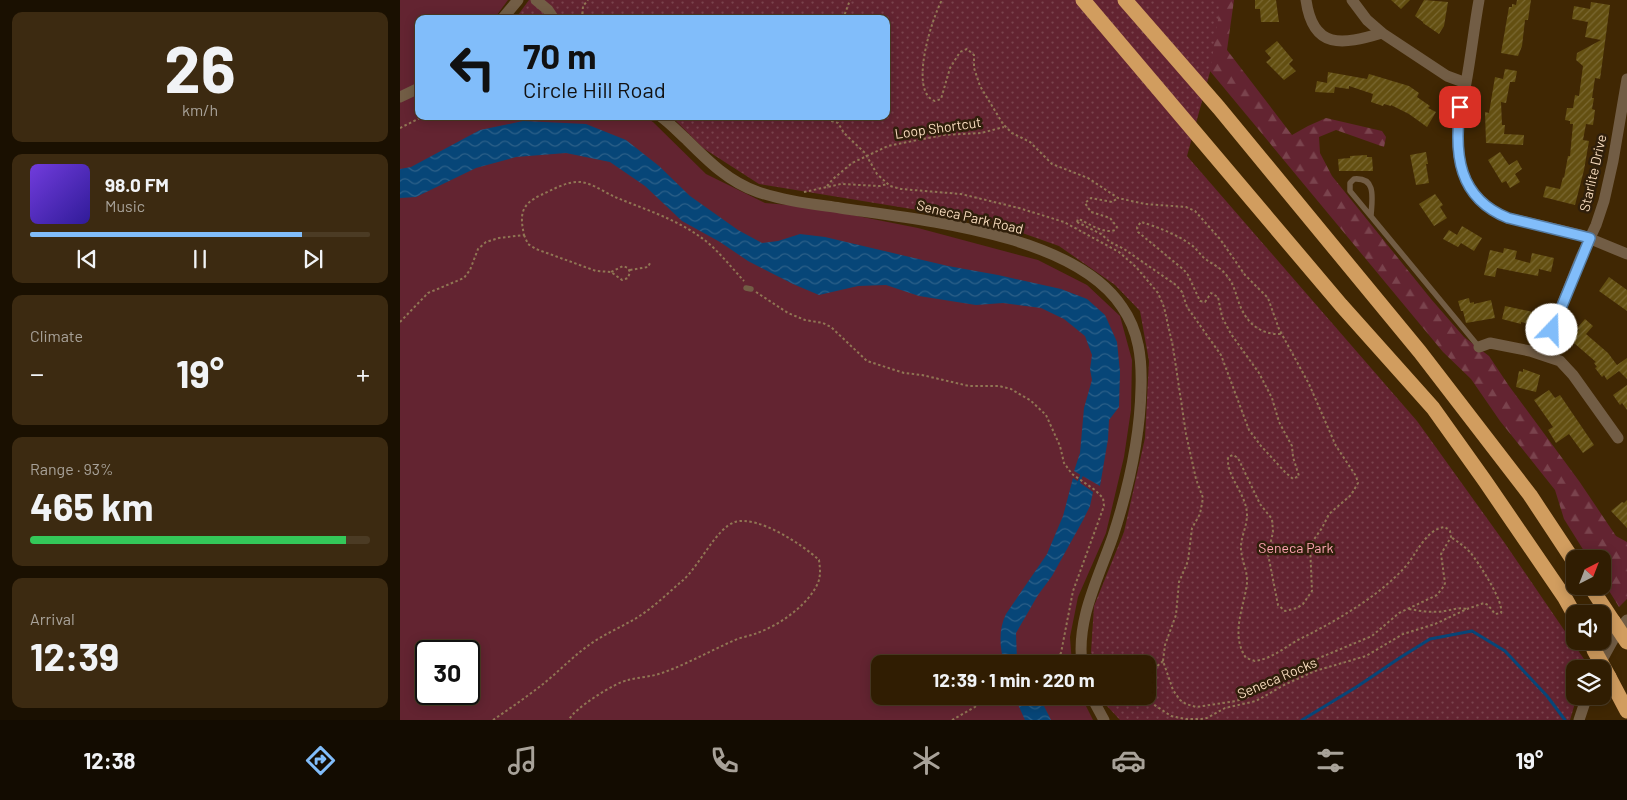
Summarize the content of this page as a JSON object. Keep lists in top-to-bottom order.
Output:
{
  "streets": {
    "street": ["Starlite Drive", "Seneca Park Road"],
    "path": ["Loop Shortcut", "Seneca Rocks"]
  },
  "parks": ["Seneca Park"],
  "north": "top right",
  "page": {
    "tile": [
      ["26", "km/h"],
      "Climate",
      ["Range · 93%", "465 km"],
      ["Arrival", "12:39"]
    ],
    "turn": ["70 m", "Circle Hill Road"],
    "song": ["98.0 FM", "Music"],
    "heat": ["−", "19°", "+"],
    "limit": "30",
    "trip": "12:39 · 1 min · 220 m",
    "tabs": ["12:38", "19°"]
  }
}
